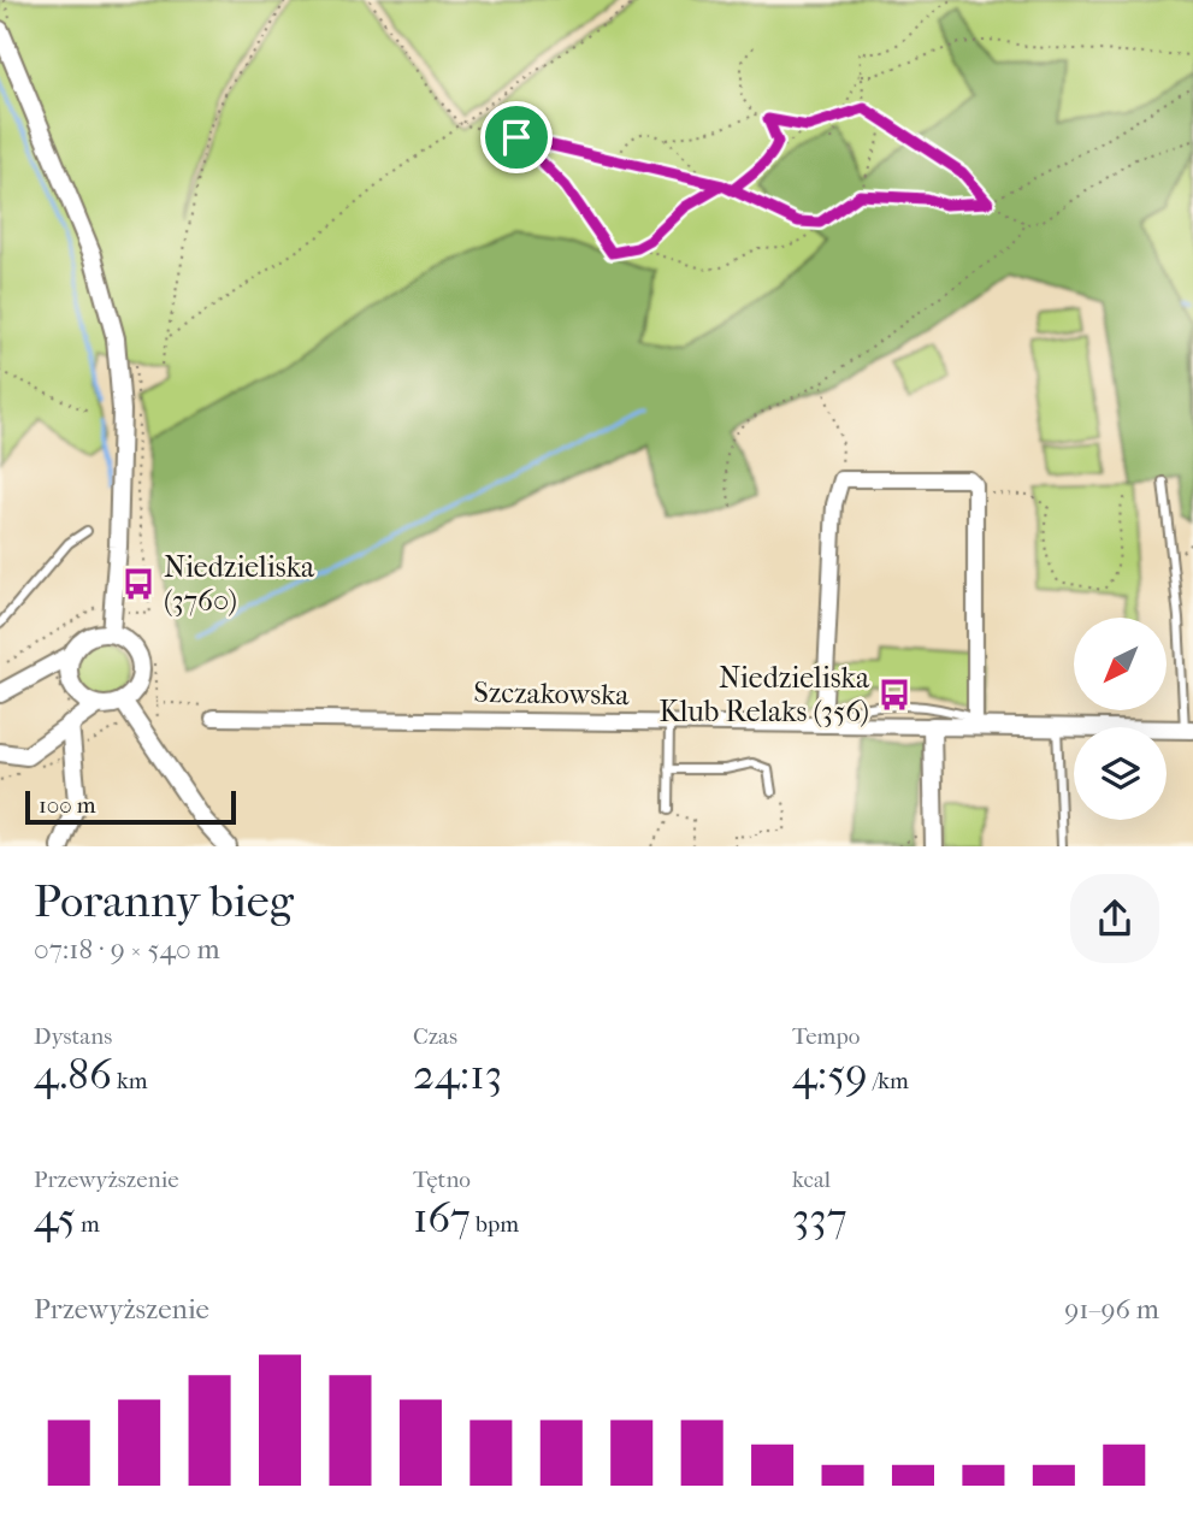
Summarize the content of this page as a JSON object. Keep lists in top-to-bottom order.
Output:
{
  "streets": {
    "street": ["Szczakowska"]
  },
  "places": {
    "bus stop": ["Niedzieliska (3760)", "Niedzieliska Klub Relaks (356)"]
  },
  "scale_bar": "100 m",
  "north": "bottom left",
  "page": {
    "scale": "100 m",
    "heading": ["Poranny bieg", "07:18 · 9 × 540 m"],
    "stats": [
      ["Dystans", "4.86 km"],
      ["Czas", "24:13"],
      ["Tempo", "4:59 /km"],
      ["Przewyższenie", "45 m"],
      ["Tętno", "167 bpm"],
      ["kcal", "337"]
    ],
    "chart": ["Przewyższenie", "91–96 m"]
  }
}
